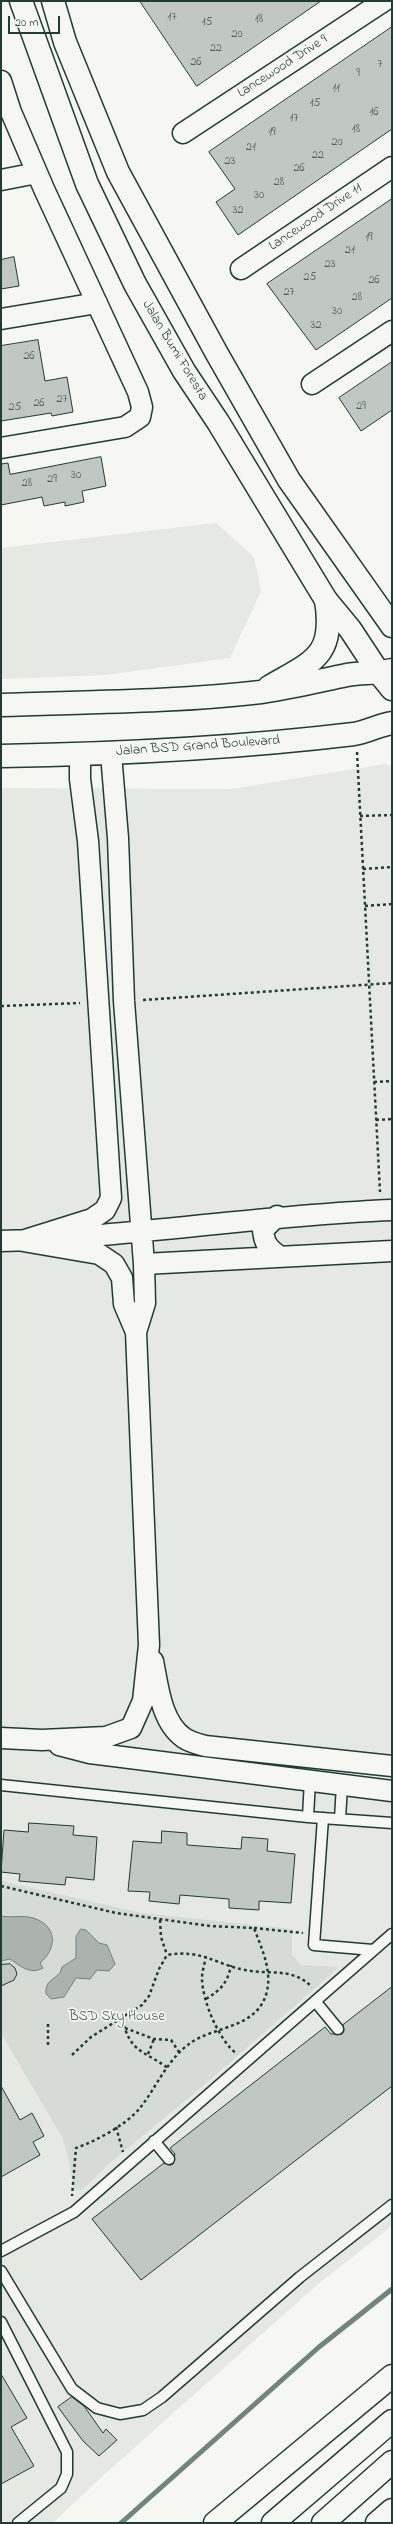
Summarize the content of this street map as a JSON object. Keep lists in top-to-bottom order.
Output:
{
  "streets": {
    "main road": ["Jalan Bumi Foresta", "Jalan BSD Grand Boulevard"],
    "street": ["Lancewood Drive 9", "Lancewood Drive 11"]
  },
  "parks": ["BSD Sky House"],
  "house_numbers": [
    "17",
    "18",
    "15",
    "20",
    "22",
    "26",
    "7",
    "9",
    "11",
    "15",
    "16",
    "17",
    "18",
    "19",
    "20",
    "21",
    "22",
    "23",
    "26",
    "28",
    "30",
    "32",
    "19",
    "21",
    "23",
    "25",
    "26",
    "27",
    "28",
    "30",
    "32",
    "26",
    "27",
    "26",
    "29",
    "25",
    "30",
    "29",
    "28"
  ],
  "scale_bar": "20 m"
}
